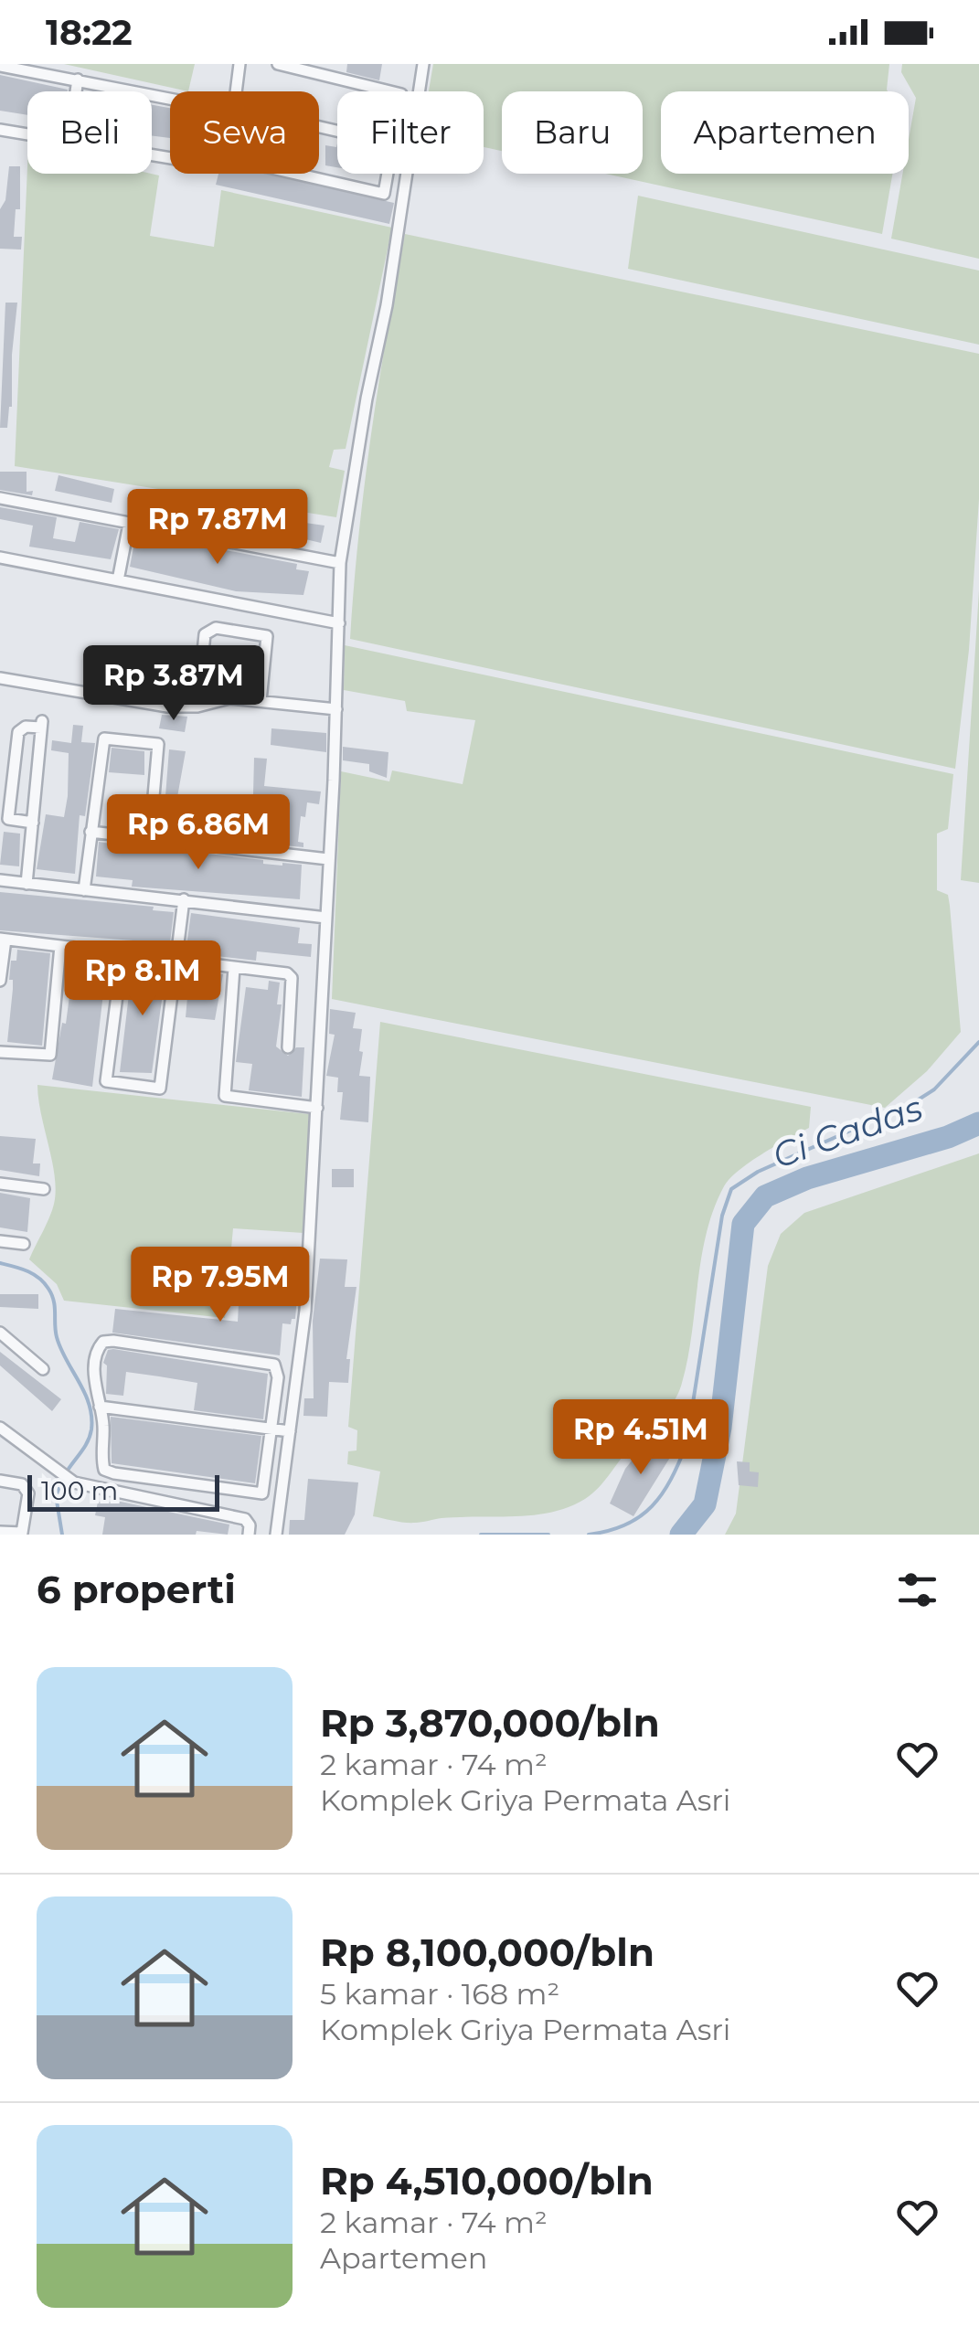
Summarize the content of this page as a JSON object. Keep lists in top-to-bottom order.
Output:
{
  "water": ["Ci Cadas"],
  "scale_bar": "100 m",
  "page": {
    "status": "18:22",
    "chip": [
      "Beli",
      "Sewa",
      "Filter",
      "Baru",
      "Apartemen"
    ],
    "price": [
      "Rp 7.87M",
      "Rp 3.87M",
      "Rp 6.86M",
      "Rp 8.1M",
      "Rp 7.95M",
      "Rp 4.51M"
    ],
    "scale": "100 m",
    "heading": "6 properti",
    "list": [
      {
        "name": "Rp 3,870,000/bln",
        "note": "2 kamar · 74 m² · Komplek Griya Permata Asri"
      },
      {
        "name": "Rp 8,100,000/bln",
        "note": "5 kamar · 168 m² · Komplek Griya Permata Asri"
      },
      {
        "name": "Rp 4,510,000/bln",
        "note": "2 kamar · 74 m² · Apartemen"
      }
    ]
  }
}
